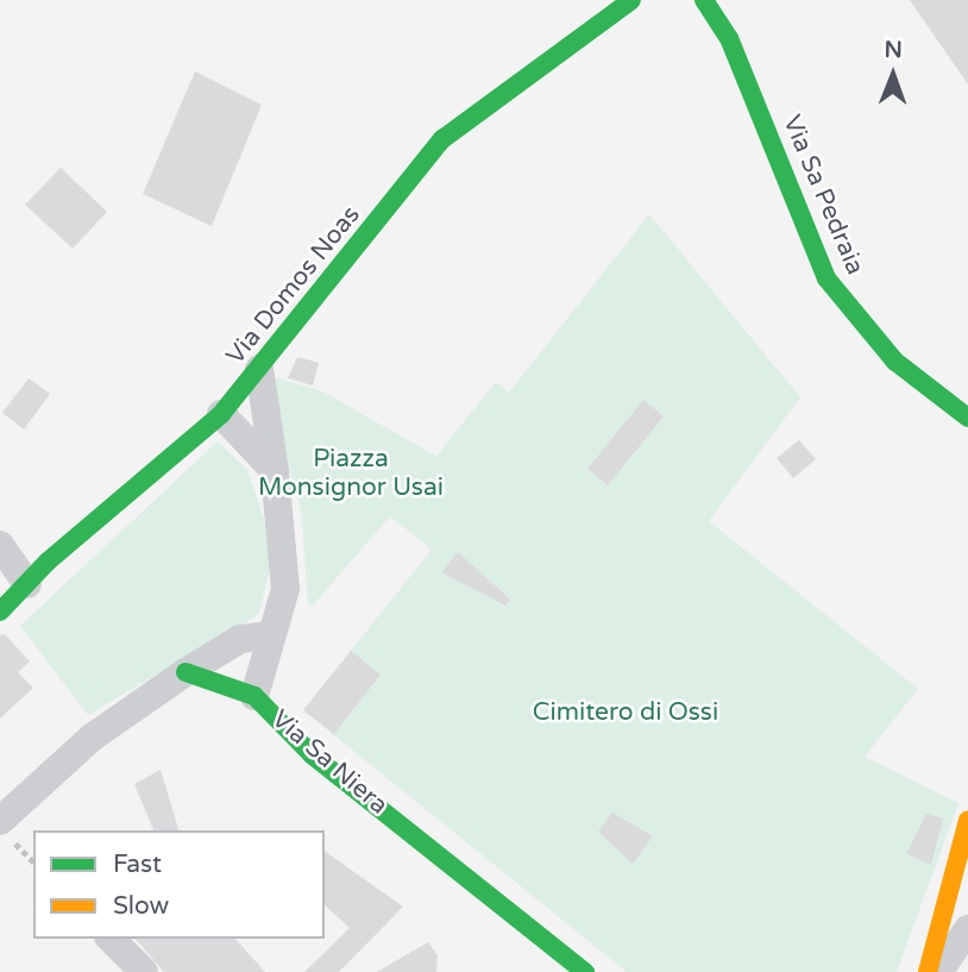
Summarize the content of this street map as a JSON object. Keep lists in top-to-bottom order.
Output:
{
  "streets": {
    "street": ["Via Sa Pedraia", "Via Domos Noas", "Via Sa Niera"]
  },
  "crossings": [
    ["Via Domos Noas", "Via Sa Niera"]
  ],
  "parks": ["Piazza Monsignor Usai", "Cimitero di Ossi"],
  "legend": ["Fast", "Slow"],
  "north": "top"
}
